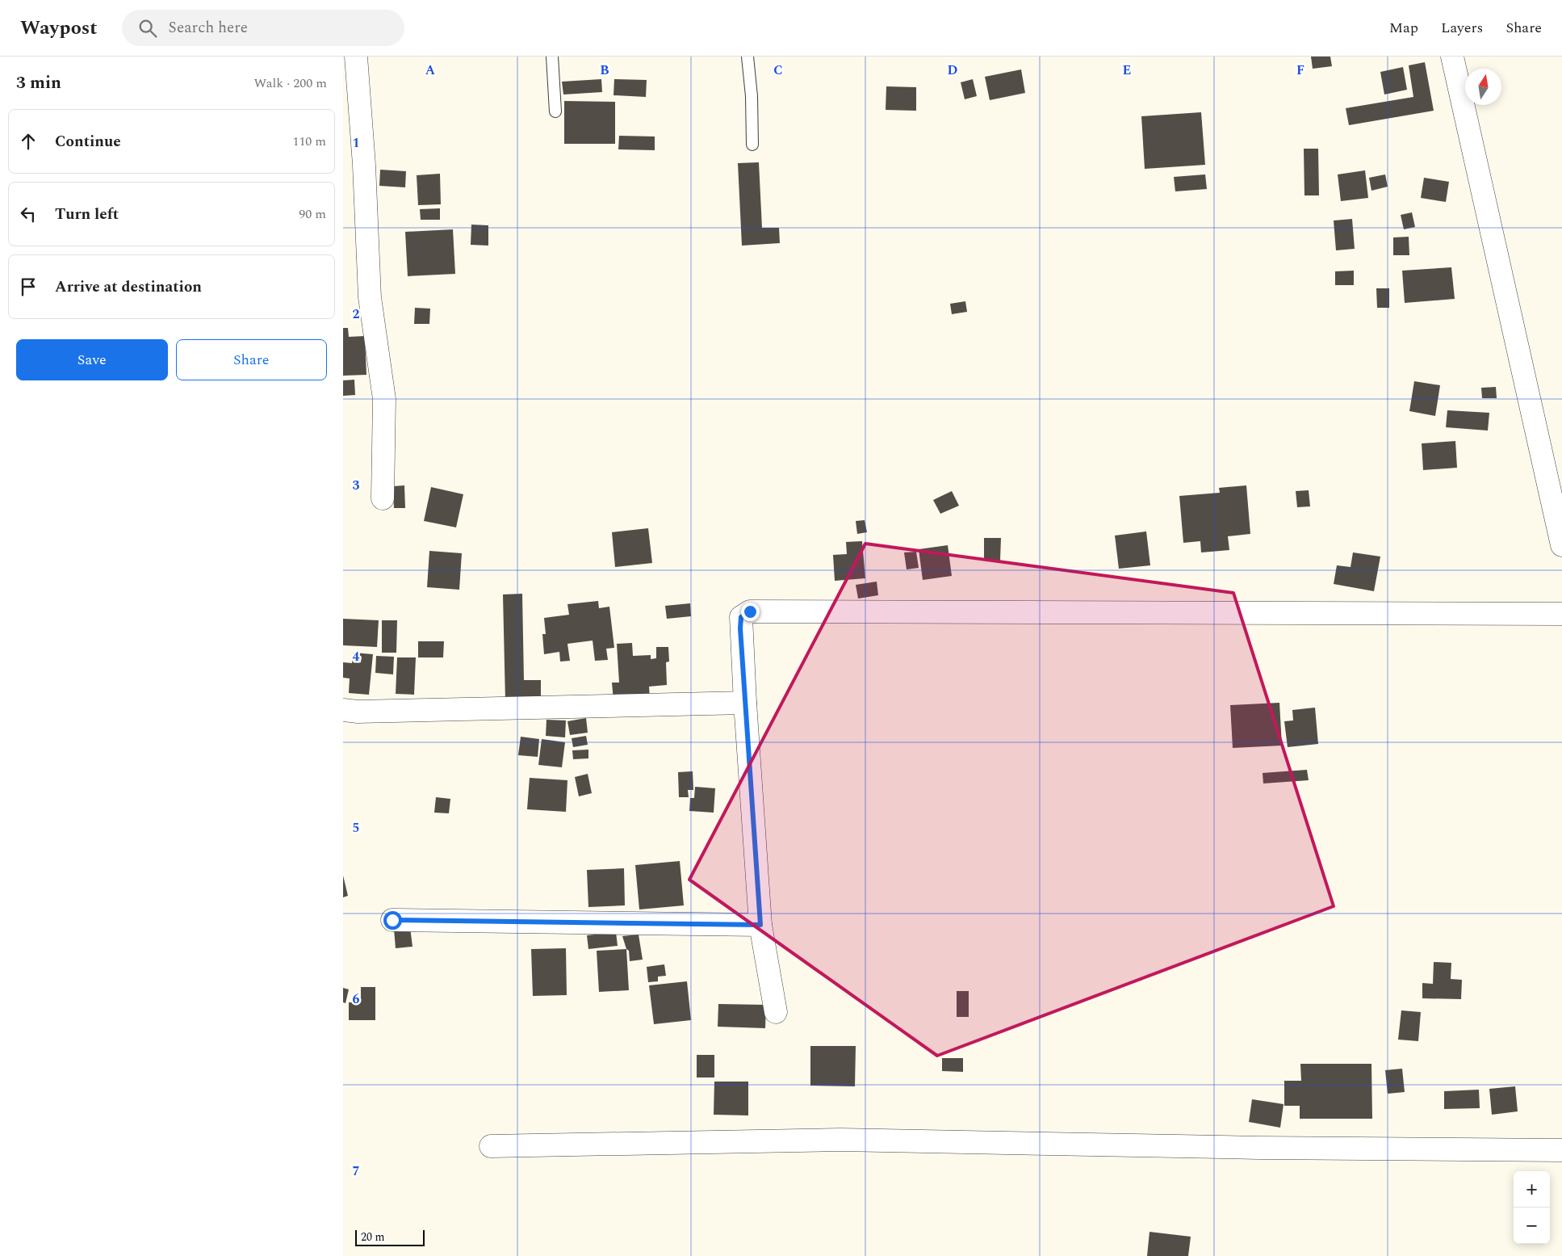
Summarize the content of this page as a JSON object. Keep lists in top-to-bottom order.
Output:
{
  "scale_bar": "20 m",
  "north": "top",
  "page": {
    "header": "Waypost",
    "search": "Search here",
    "nav": ["Map", "Layers", "Share"],
    "heading": ["3 min", "Walk · 200 m"],
    "list": [
      ["Continue", "110 m"],
      ["Turn left", "90 m"],
      "Arrive at destination"
    ],
    "buttons": ["Save", "Share"],
    "map_buttons": ["+", "−"],
    "scale": "20 m"
  },
  "grid": {
    "columns": [
      "A",
      "B",
      "C",
      "D",
      "E",
      "F"
    ],
    "rows": [
      "1",
      "2",
      "3",
      "4",
      "5",
      "6",
      "7"
    ]
  }
}
